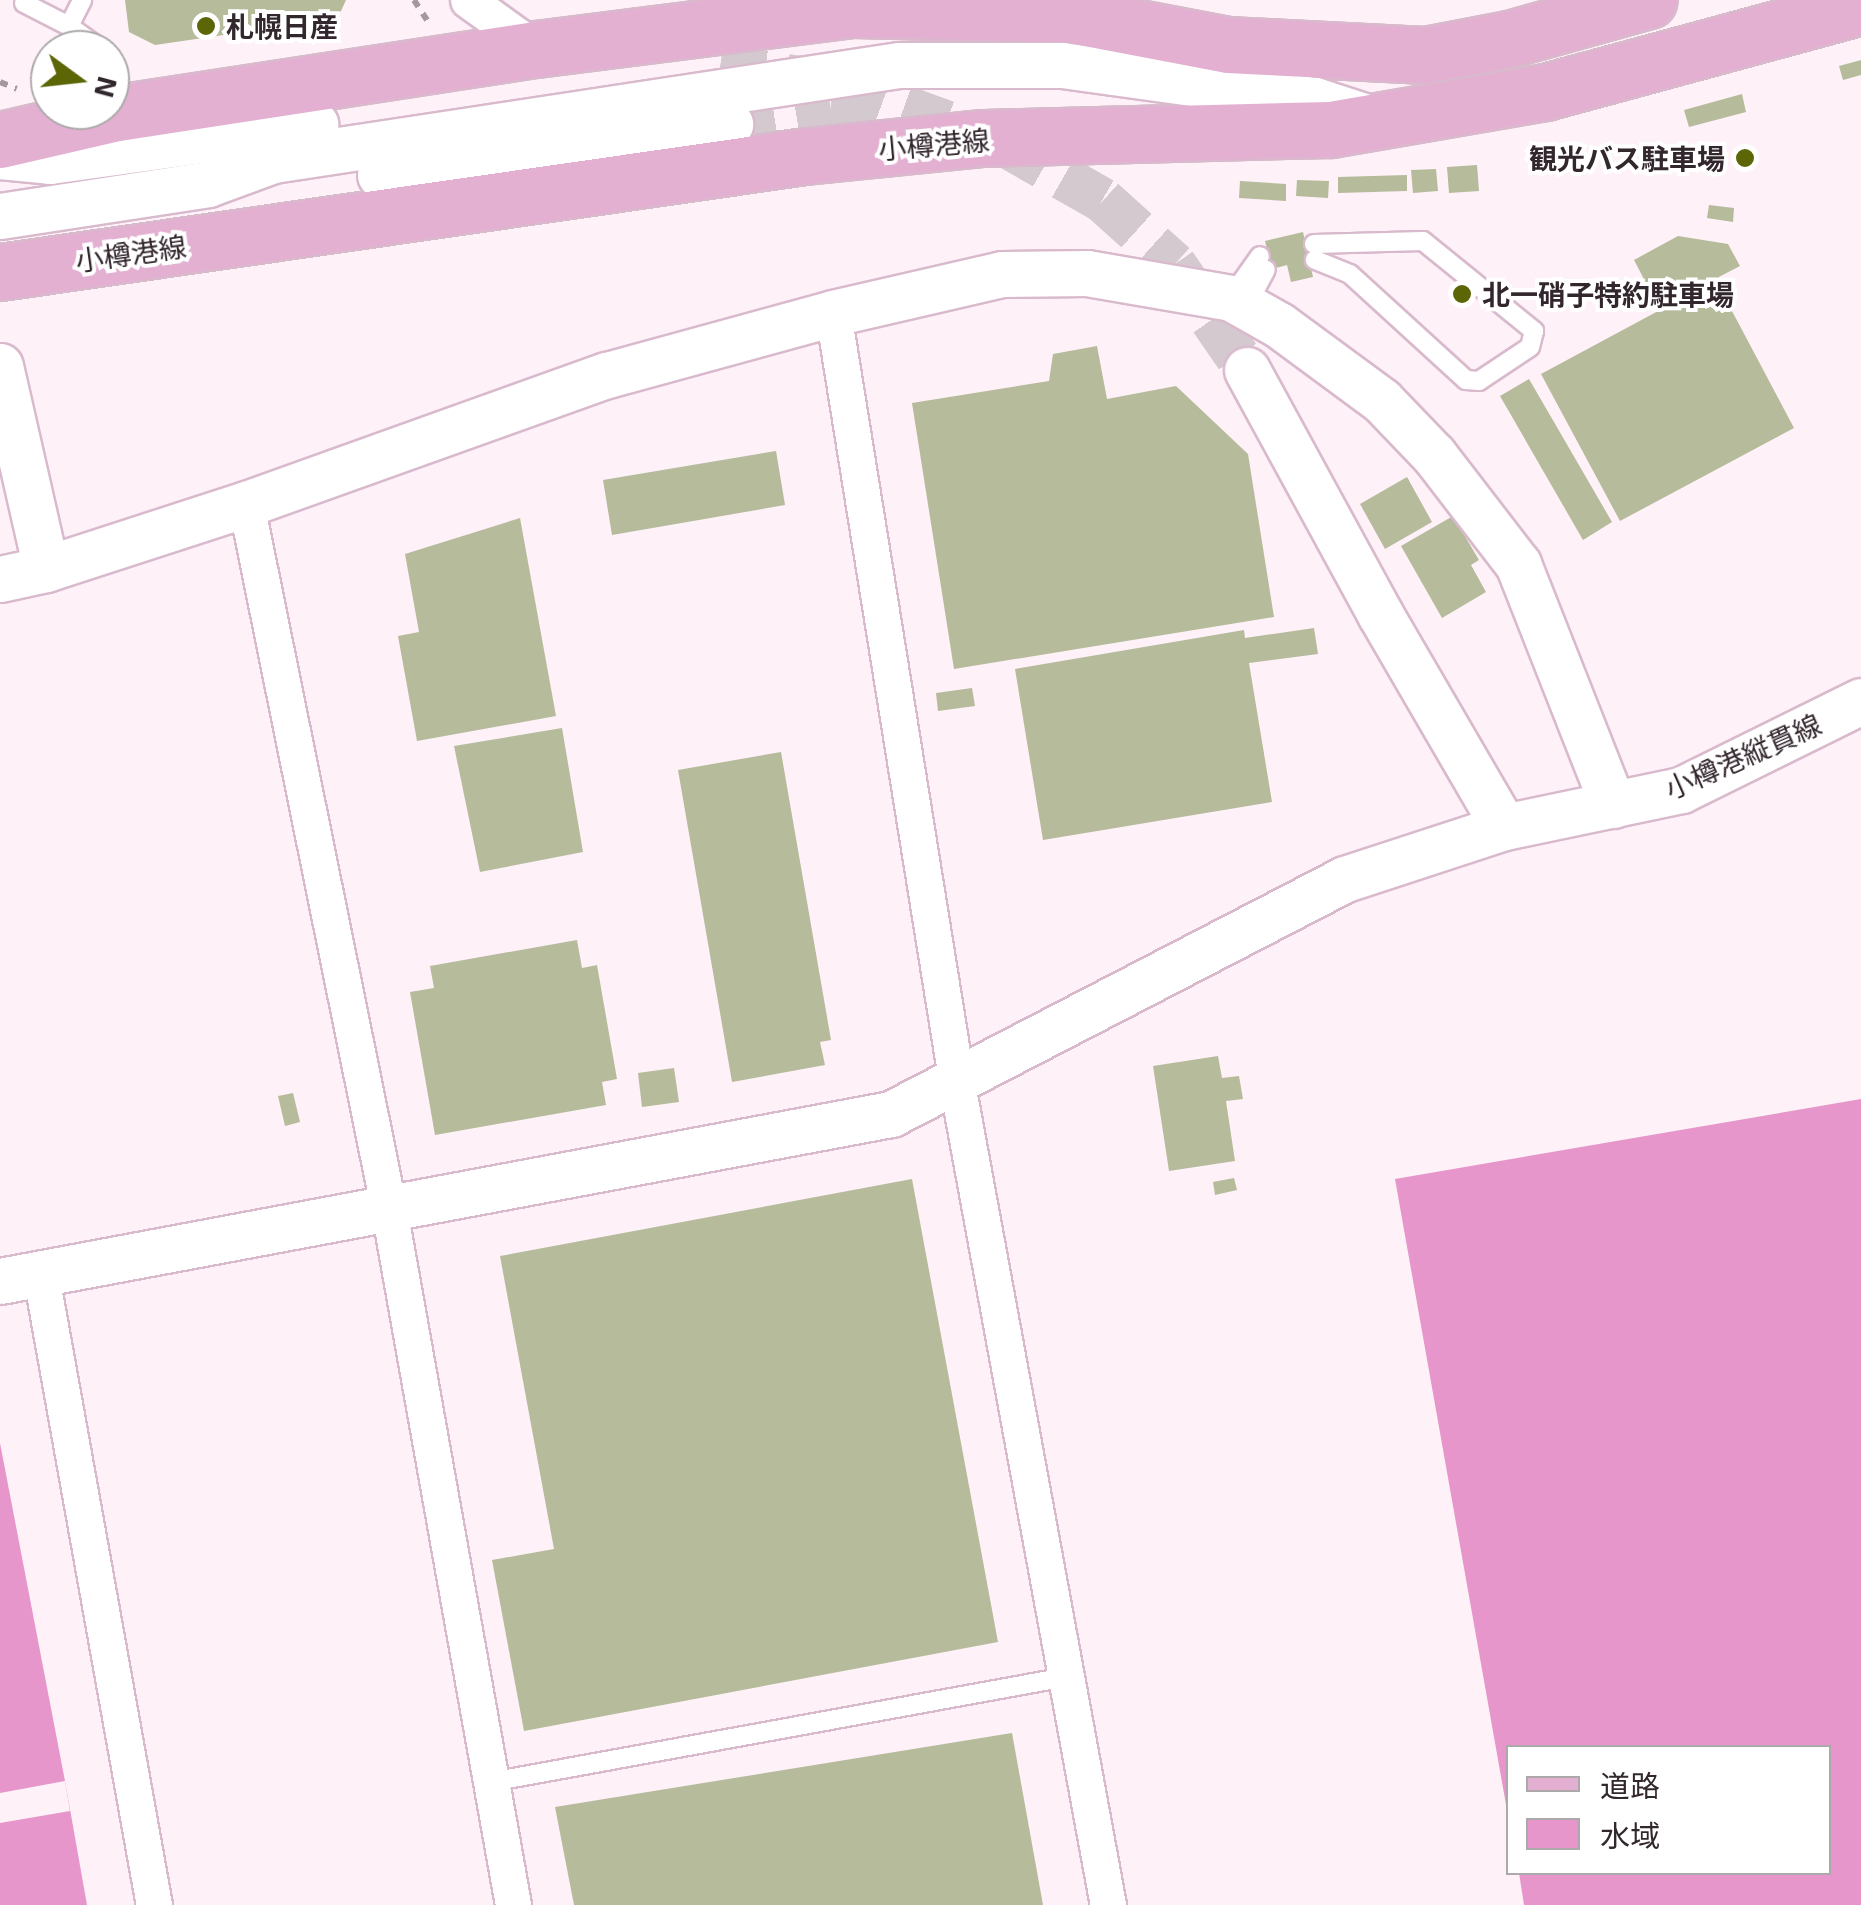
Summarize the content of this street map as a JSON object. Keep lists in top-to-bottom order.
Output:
{
  "streets": {
    "main road": ["小樽港線"],
    "street": ["小樽港縦貫線"]
  },
  "places": ["札幌日産", "観光バス駐車場", "北一硝子特約駐車場"],
  "legend": ["道路", "水域"],
  "north": "right"
}
